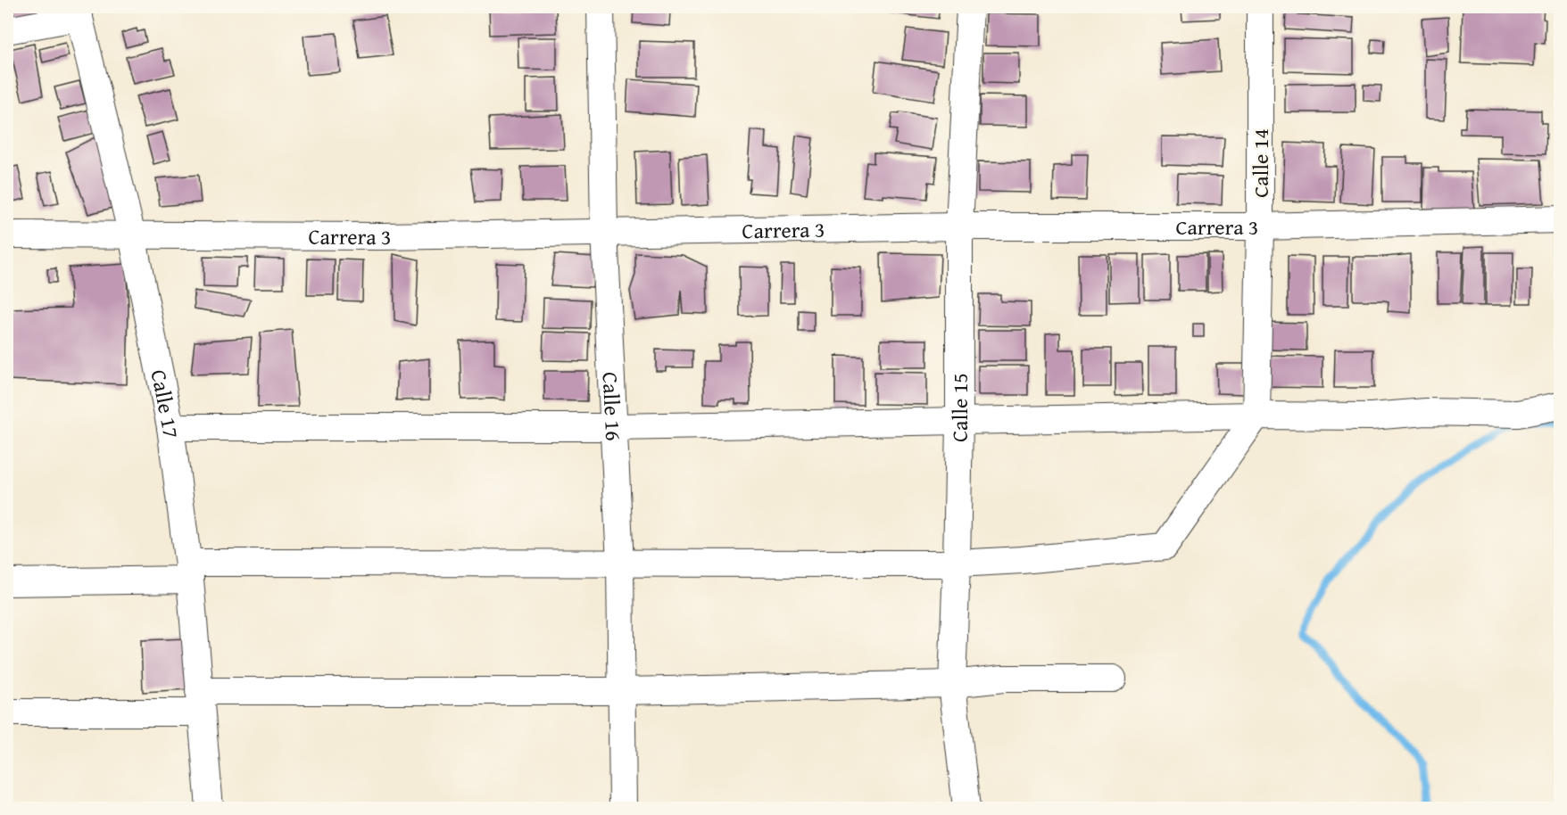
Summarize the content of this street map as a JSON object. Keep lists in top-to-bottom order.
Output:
{
  "streets": {
    "street": [
      "Calle 14",
      "Carrera 3",
      "Calle 17",
      "Calle 16",
      "Calle 15"
    ]
  },
  "crossings": [
    ["Calle 14", "Carrera 3"],
    ["Carrera 3", "Calle 17"],
    ["Carrera 3", "Calle 16"],
    ["Carrera 3", "Calle 15"]
  ]
}
